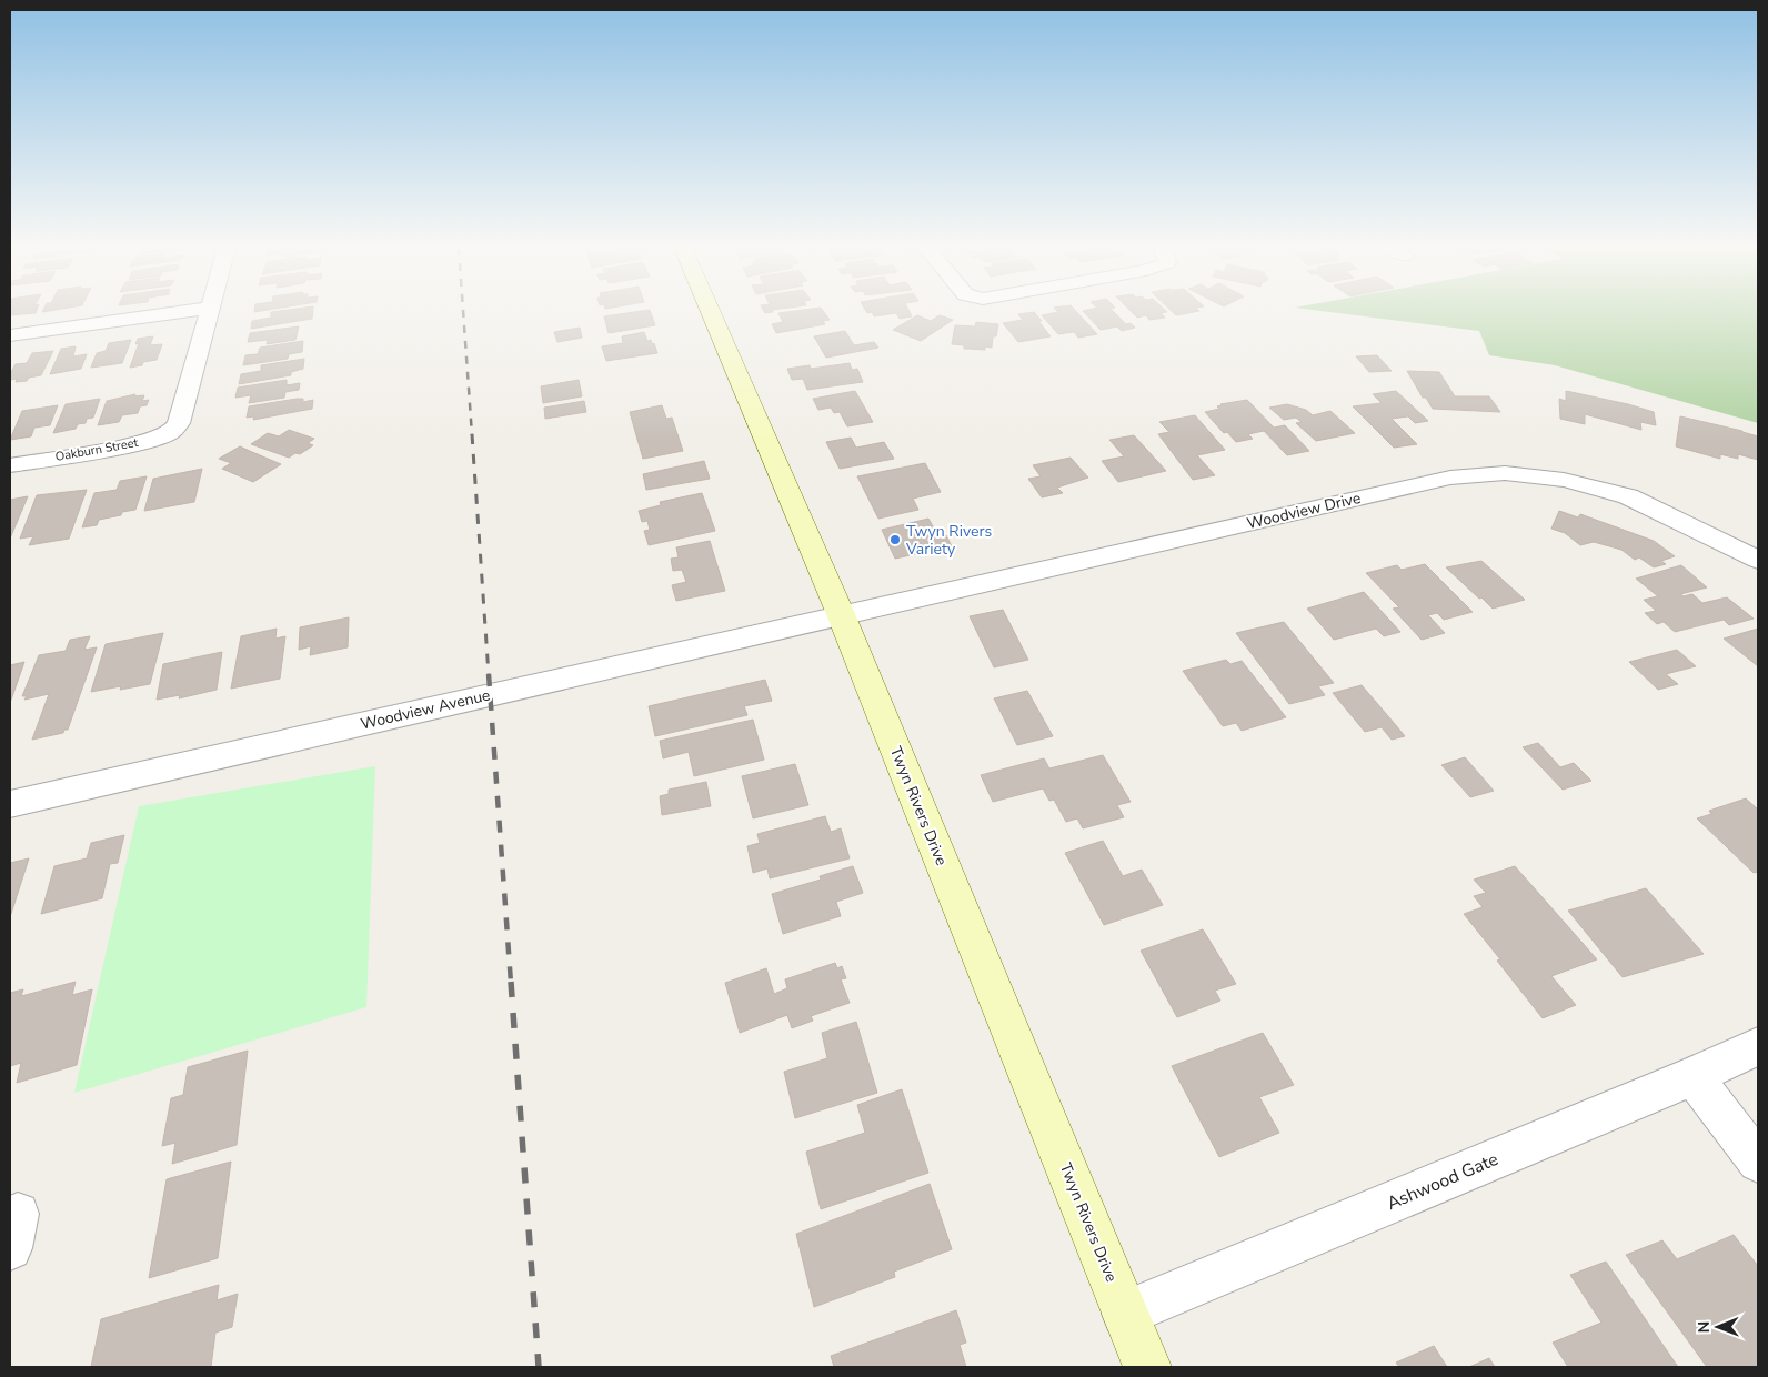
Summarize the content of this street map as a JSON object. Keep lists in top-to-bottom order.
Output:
{
  "streets": {
    "street": [
      "Oakburn Street",
      "Woodview Drive",
      "Woodview Avenue",
      "Twyn Rivers Drive",
      "Ashwood Gate"
    ]
  },
  "crossings": [
    ["Woodview Drive", "Woodview Avenue"],
    ["Woodview Drive", "Twyn Rivers Drive"],
    ["Woodview Avenue", "Twyn Rivers Drive"],
    ["Twyn Rivers Drive", "Ashwood Gate"]
  ],
  "places": ["Twyn Rivers Variety"],
  "north": "left"
}
